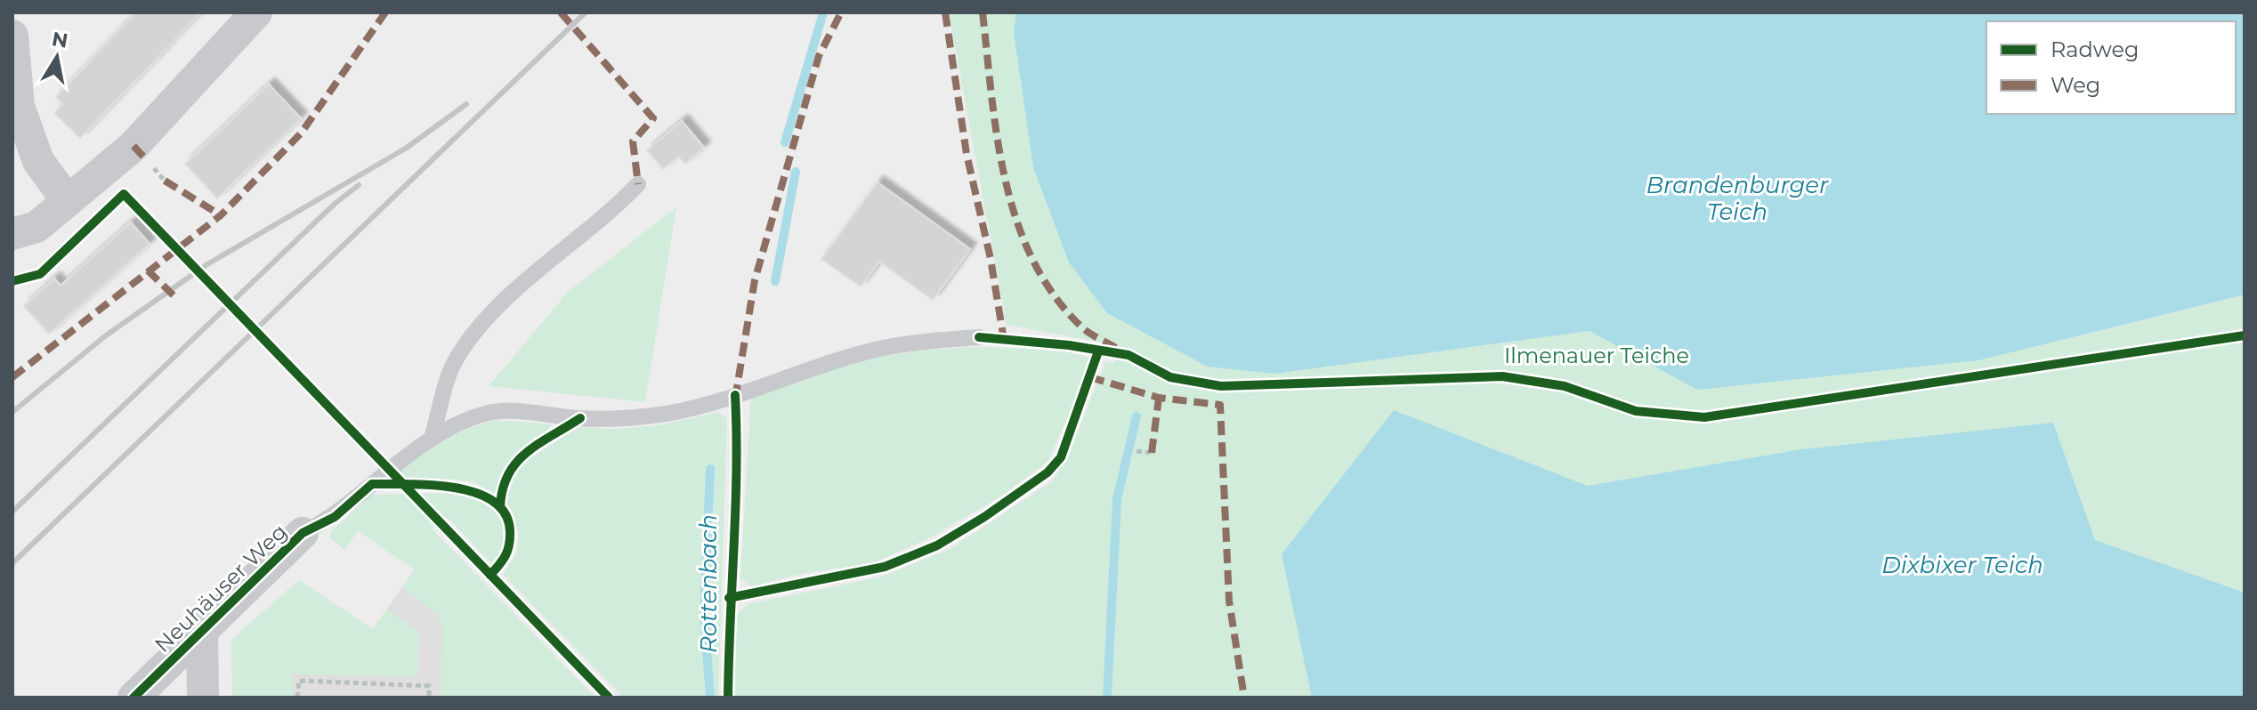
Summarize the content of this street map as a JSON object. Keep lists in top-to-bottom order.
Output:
{
  "streets": {
    "street": ["Neuhäuser Weg"]
  },
  "water": ["Brandenburger Teich", "Dixbixer Teich", "Rottenbach"],
  "parks": ["Ilmenauer Teiche"],
  "legend": ["Radweg", "Weg"],
  "north": "top"
}
